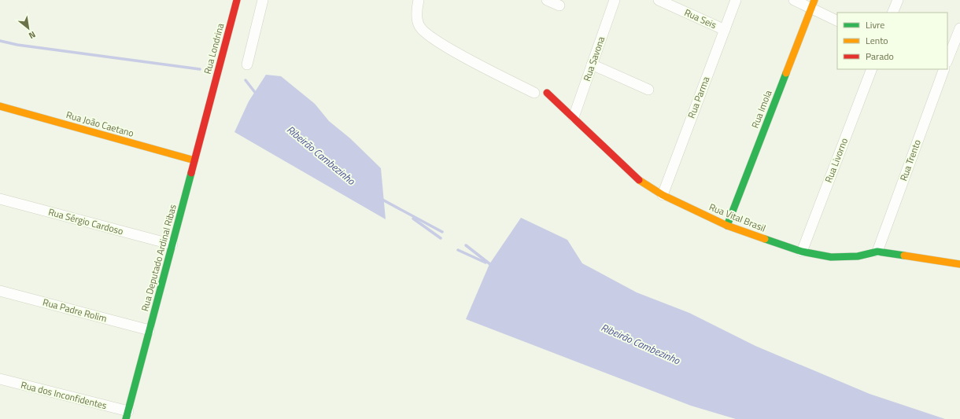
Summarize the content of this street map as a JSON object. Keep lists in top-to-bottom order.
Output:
{
  "streets": {
    "street": [
      "Rua Seis",
      "Rua Londrina",
      "Rua Savona",
      "Rua Parma",
      "Rua Imola",
      "Rua João Caetano",
      "Rua Livorno",
      "Rua Trento",
      "Rua Vital Brasil",
      "Rua Sérgio Cardoso",
      "Rua Deputado Ardinal Ribas",
      "Rua Padre Rolim",
      "Rua dos Inconfidentes"
    ]
  },
  "crossings": [
    ["Rua Seis", "Rua Parma"],
    ["Rua Londrina", "Rua Deputado Ardinal Ribas"],
    ["Rua Savona", "Rua Vital Brasil"],
    ["Rua Parma", "Rua Vital Brasil"],
    ["Rua Imola", "Rua Vital Brasil"],
    ["Rua João Caetano", "Rua Deputado Ardinal Ribas"],
    ["Rua Livorno", "Rua Vital Brasil"],
    ["Rua Trento", "Rua Vital Brasil"],
    ["Rua Sérgio Cardoso", "Rua Deputado Ardinal Ribas"],
    ["Rua Deputado Ardinal Ribas", "Rua Padre Rolim"],
    ["Rua Deputado Ardinal Ribas", "Rua dos Inconfidentes"]
  ],
  "water": ["Ribeirão Cambezinho"],
  "legend": ["Livre", "Lento", "Parado"],
  "north": "bottom right"
}
